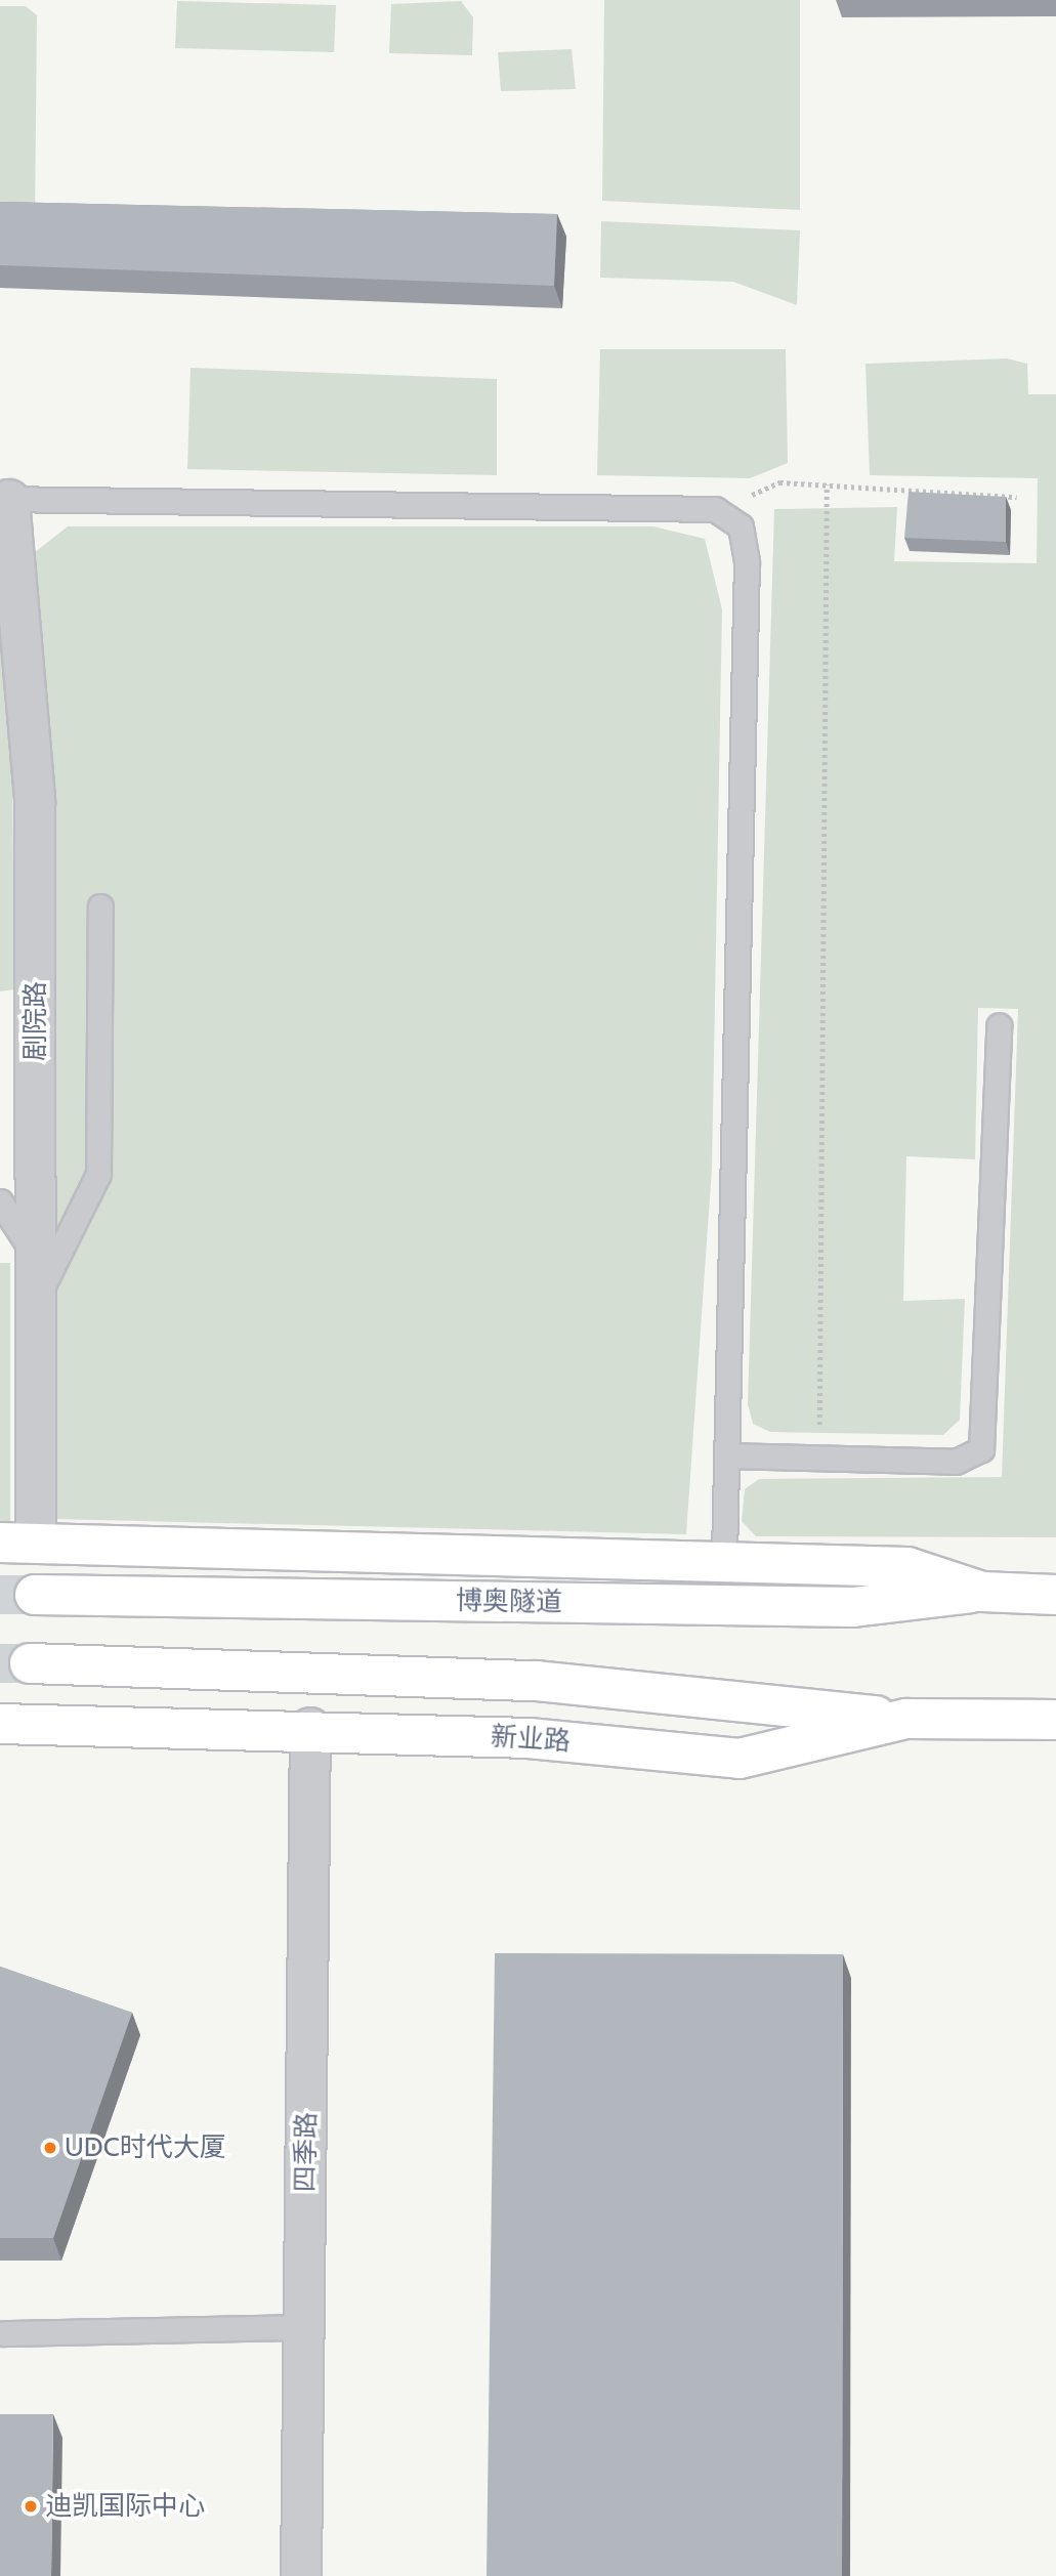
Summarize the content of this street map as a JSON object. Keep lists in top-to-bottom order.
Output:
{
  "streets": {
    "main road": ["博奥隧道", "新业路"],
    "street": ["剧院路", "四季路"]
  },
  "crossings": [
    ["新业路", "四季路"]
  ],
  "places": ["UDC时代大厦", "迪凯国际中心"]
}
